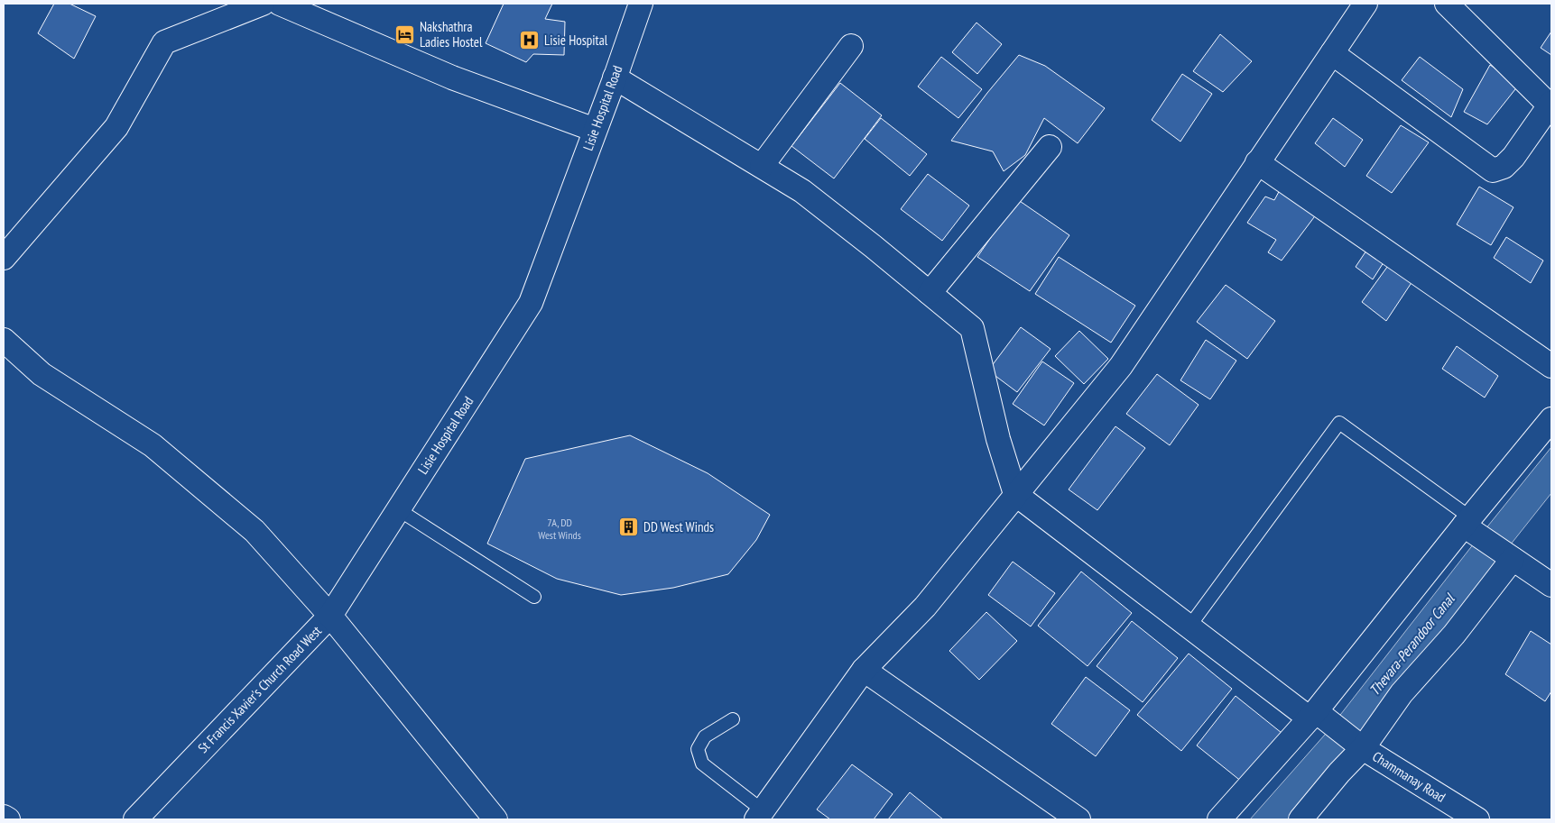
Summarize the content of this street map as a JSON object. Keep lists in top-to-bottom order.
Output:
{
  "streets": {
    "street": ["Lisie Hospital Road", "St Francis Xavier's Church Road West", "Chammanay Road"]
  },
  "crossings": [
    ["Lisie Hospital Road", "St Francis Xavier's Church Road West"]
  ],
  "water": ["Thevara-Perandoor Canal"],
  "places": {
    "hotel": ["Nakshathra Ladies Hostel"],
    "hospital": ["Lisie Hospital"],
    "building": ["DD West Winds"]
  },
  "house_numbers": ["7A, DD West Winds"]
}
